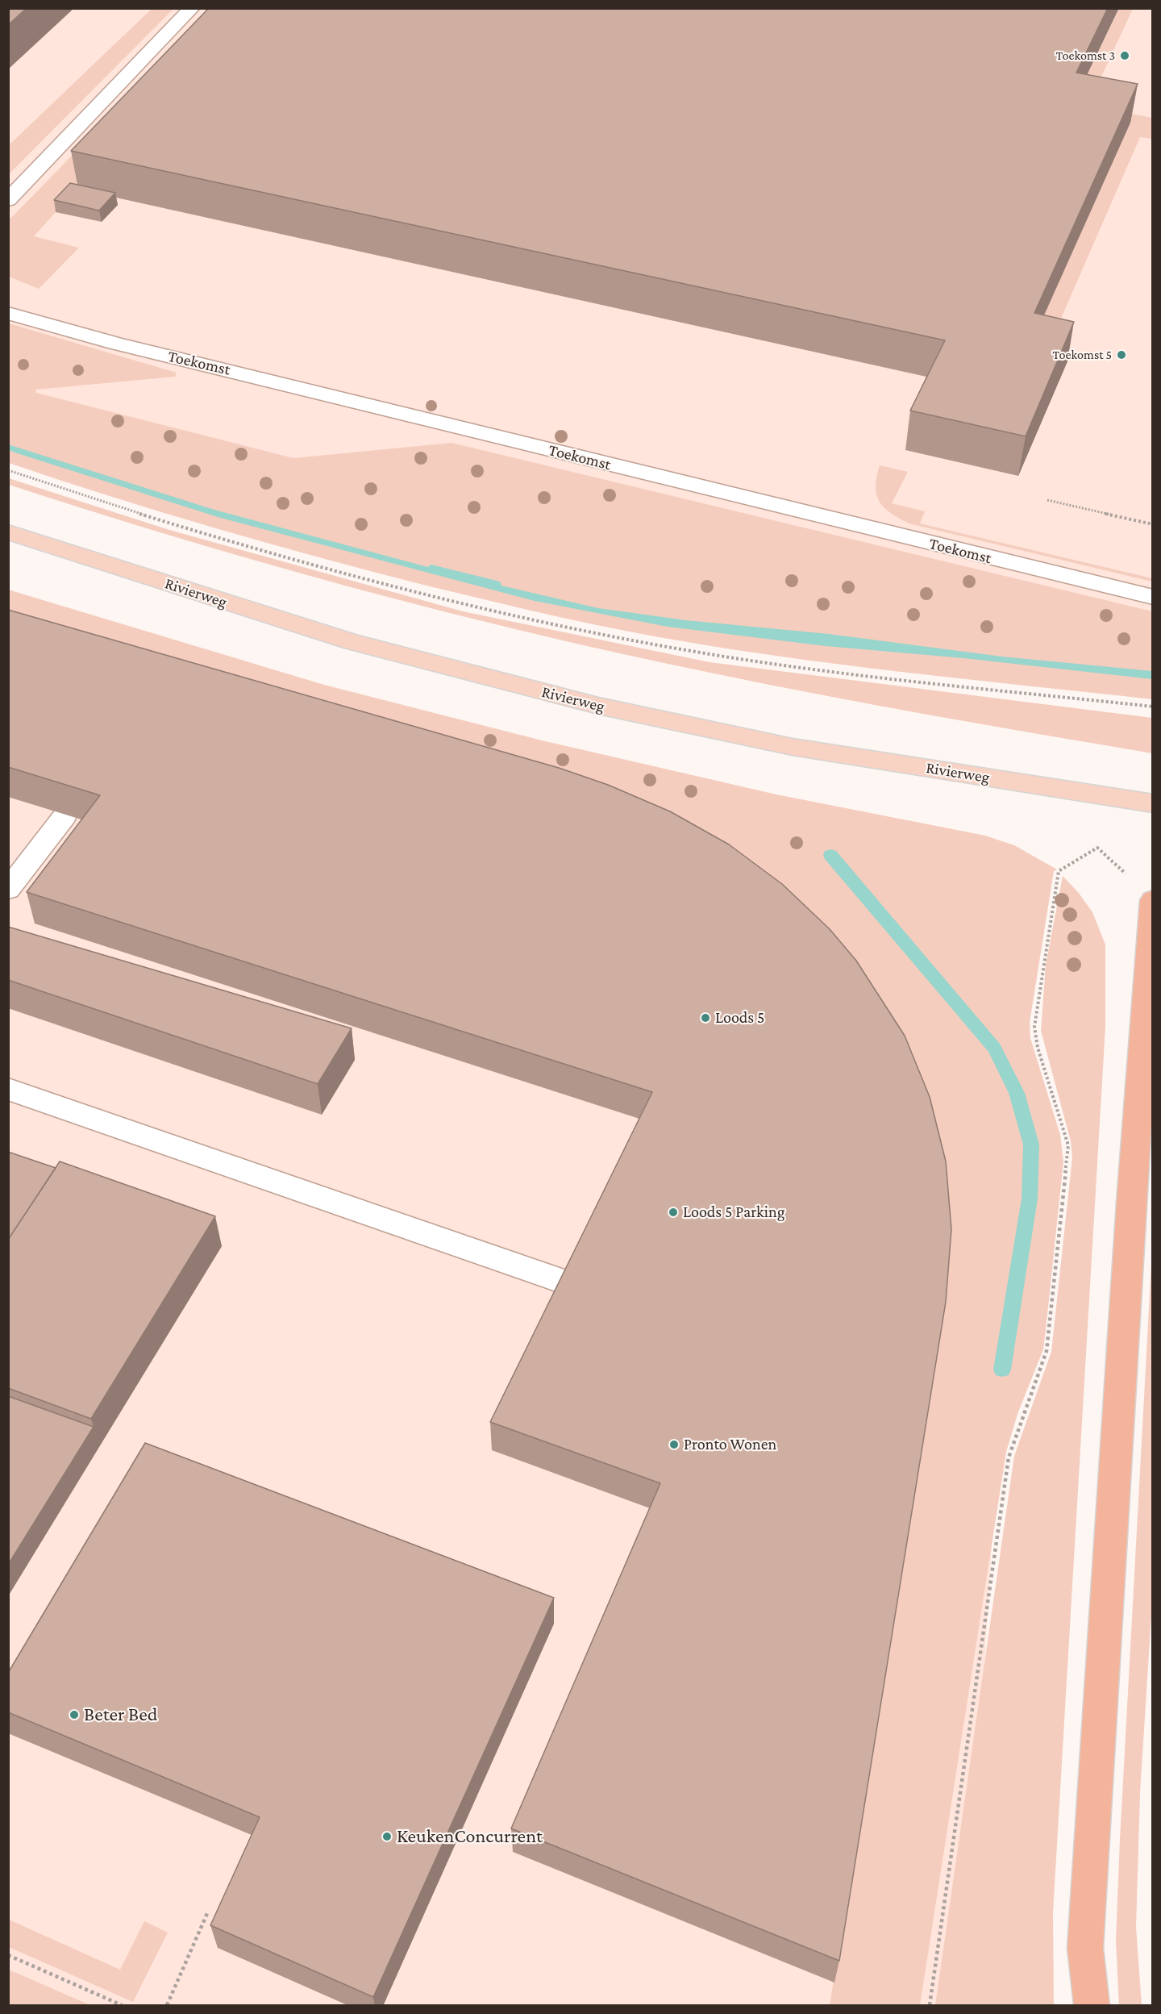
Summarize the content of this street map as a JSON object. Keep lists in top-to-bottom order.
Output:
{
  "streets": {
    "main road": ["Rivierweg"],
    "street": ["Toekomst"]
  },
  "places": [
    "Toekomst 3",
    "Toekomst 5",
    "Loods 5",
    "Loods 5 Parking",
    "Pronto Wonen",
    "Beter Bed",
    "KeukenConcurrent"
  ]
}
